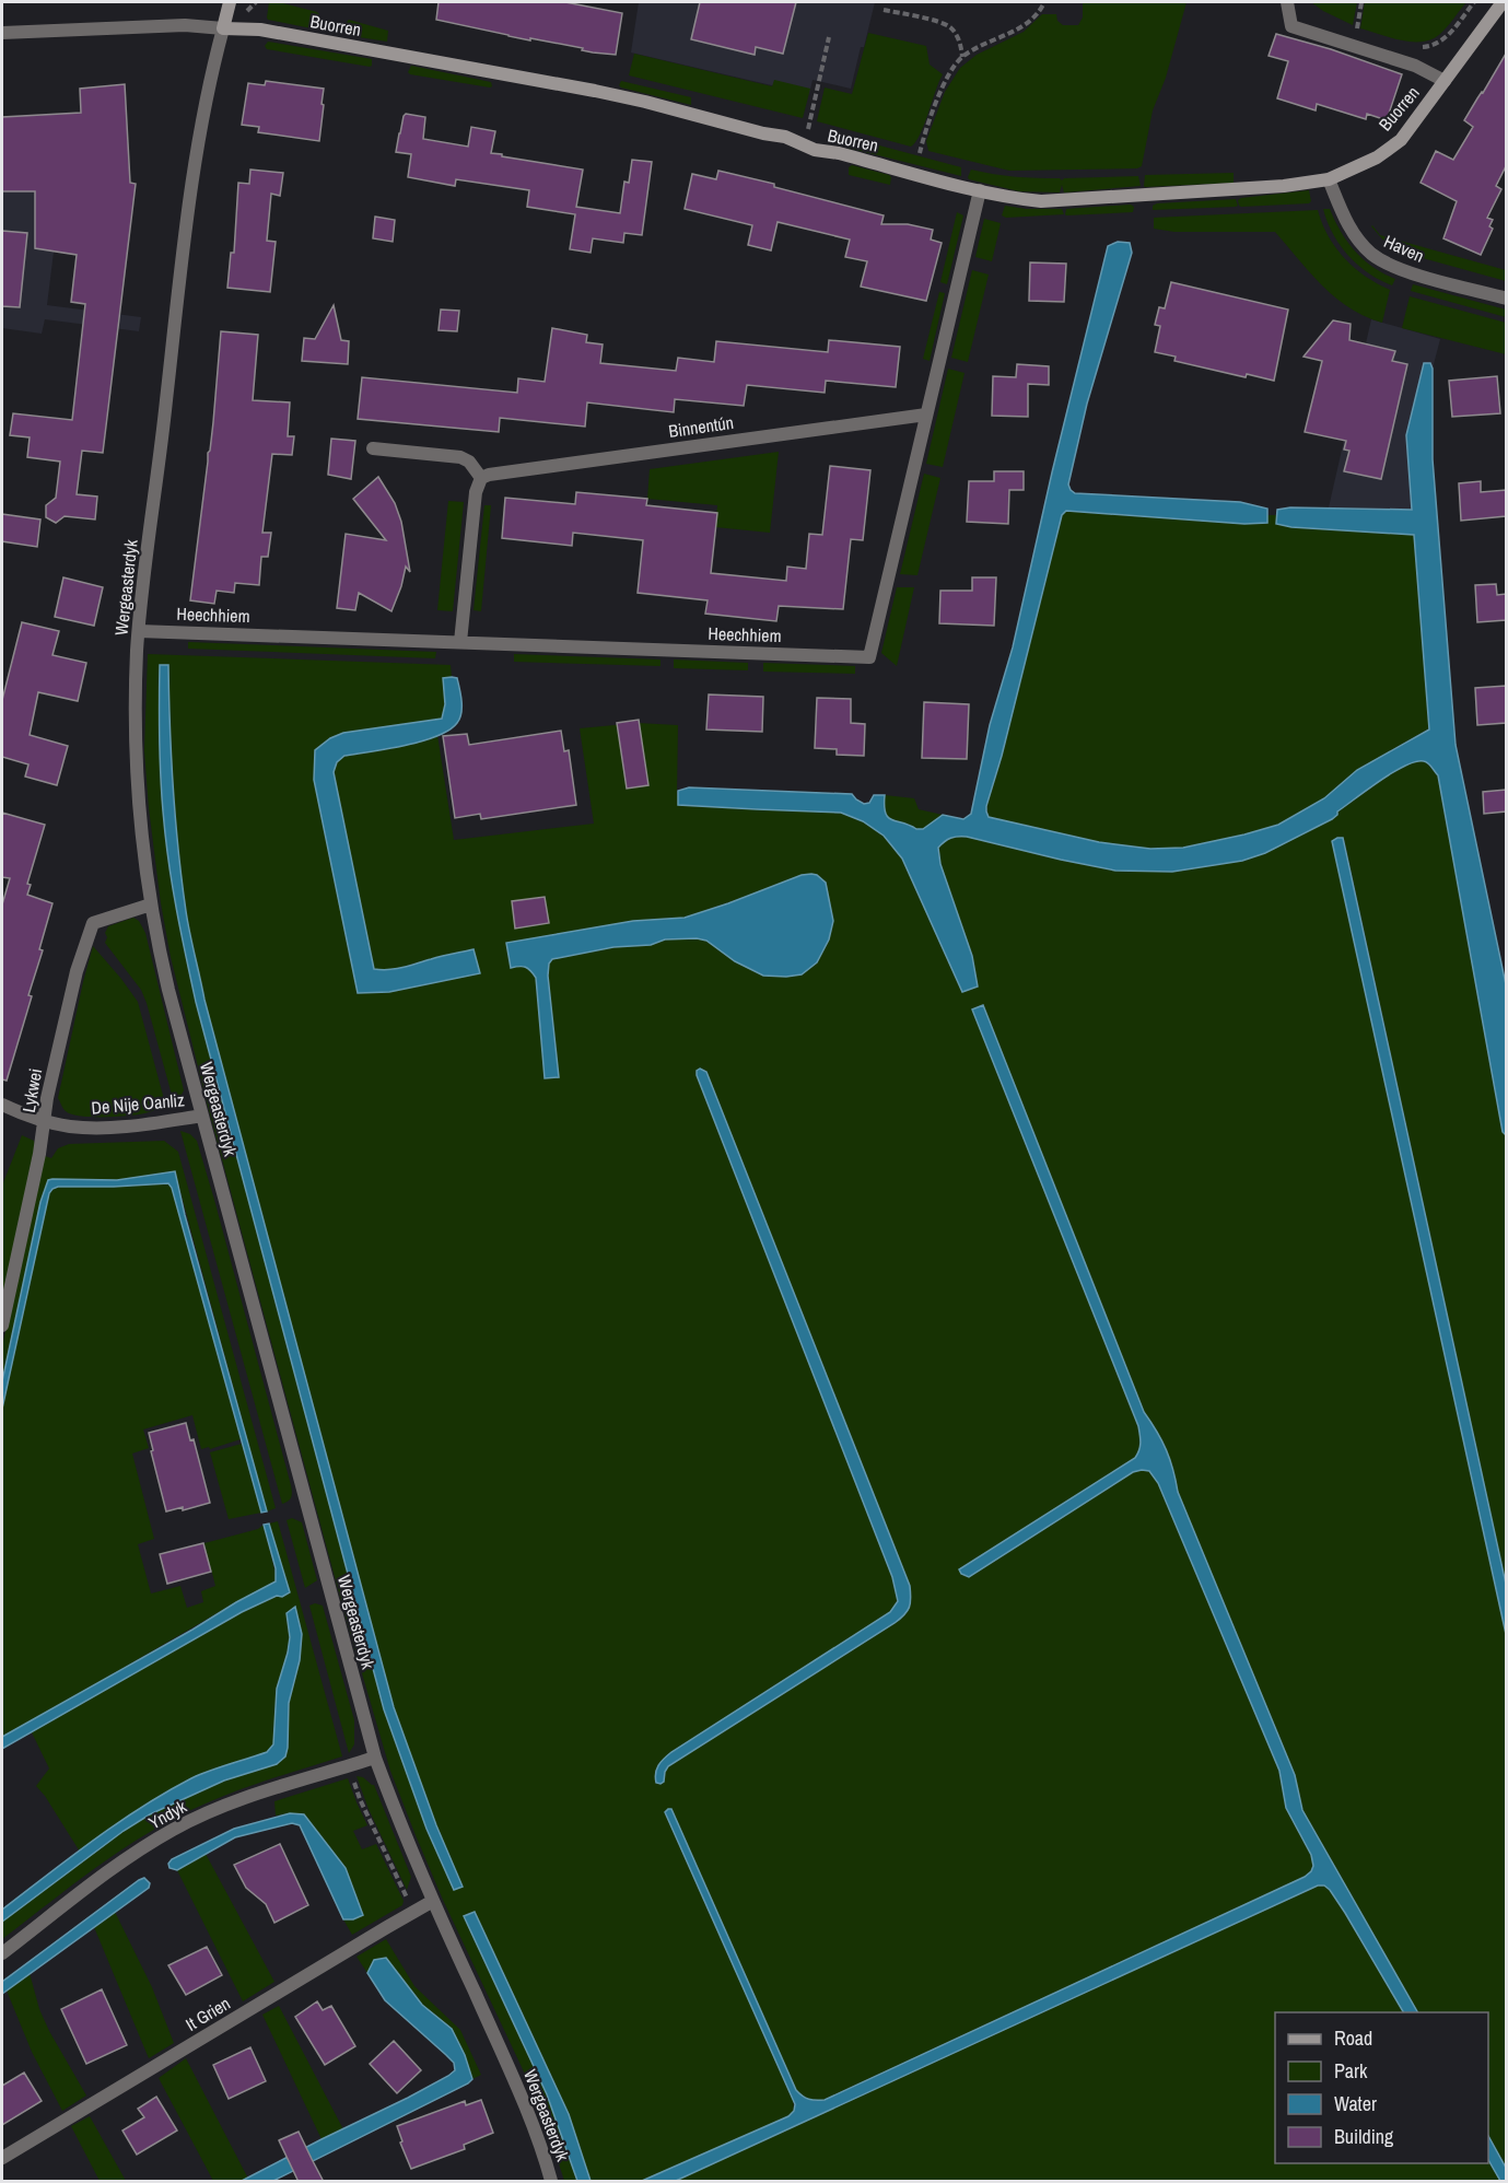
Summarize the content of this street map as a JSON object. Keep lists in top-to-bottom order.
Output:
{
  "streets": {
    "street": [
      "Buorren",
      "Haven",
      "Binnentún",
      "Wergeasterdyk",
      "Heechhiem",
      "Lykwei",
      "De Nije Oanliz",
      "Yndyk",
      "It Grien"
    ]
  },
  "crossings": [
    ["Buorren", "Haven"],
    ["Buorren", "Wergeasterdyk"],
    ["Buorren", "Heechhiem"],
    ["Binnentún", "Heechhiem"],
    ["Wergeasterdyk", "Heechhiem"],
    ["Wergeasterdyk", "Lykwei"],
    ["Wergeasterdyk", "De Nije Oanliz"],
    ["Wergeasterdyk", "Yndyk"],
    ["Wergeasterdyk", "It Grien"],
    ["Lykwei", "De Nije Oanliz"]
  ],
  "legend": [
    "Road",
    "Park",
    "Water",
    "Building"
  ]
}
